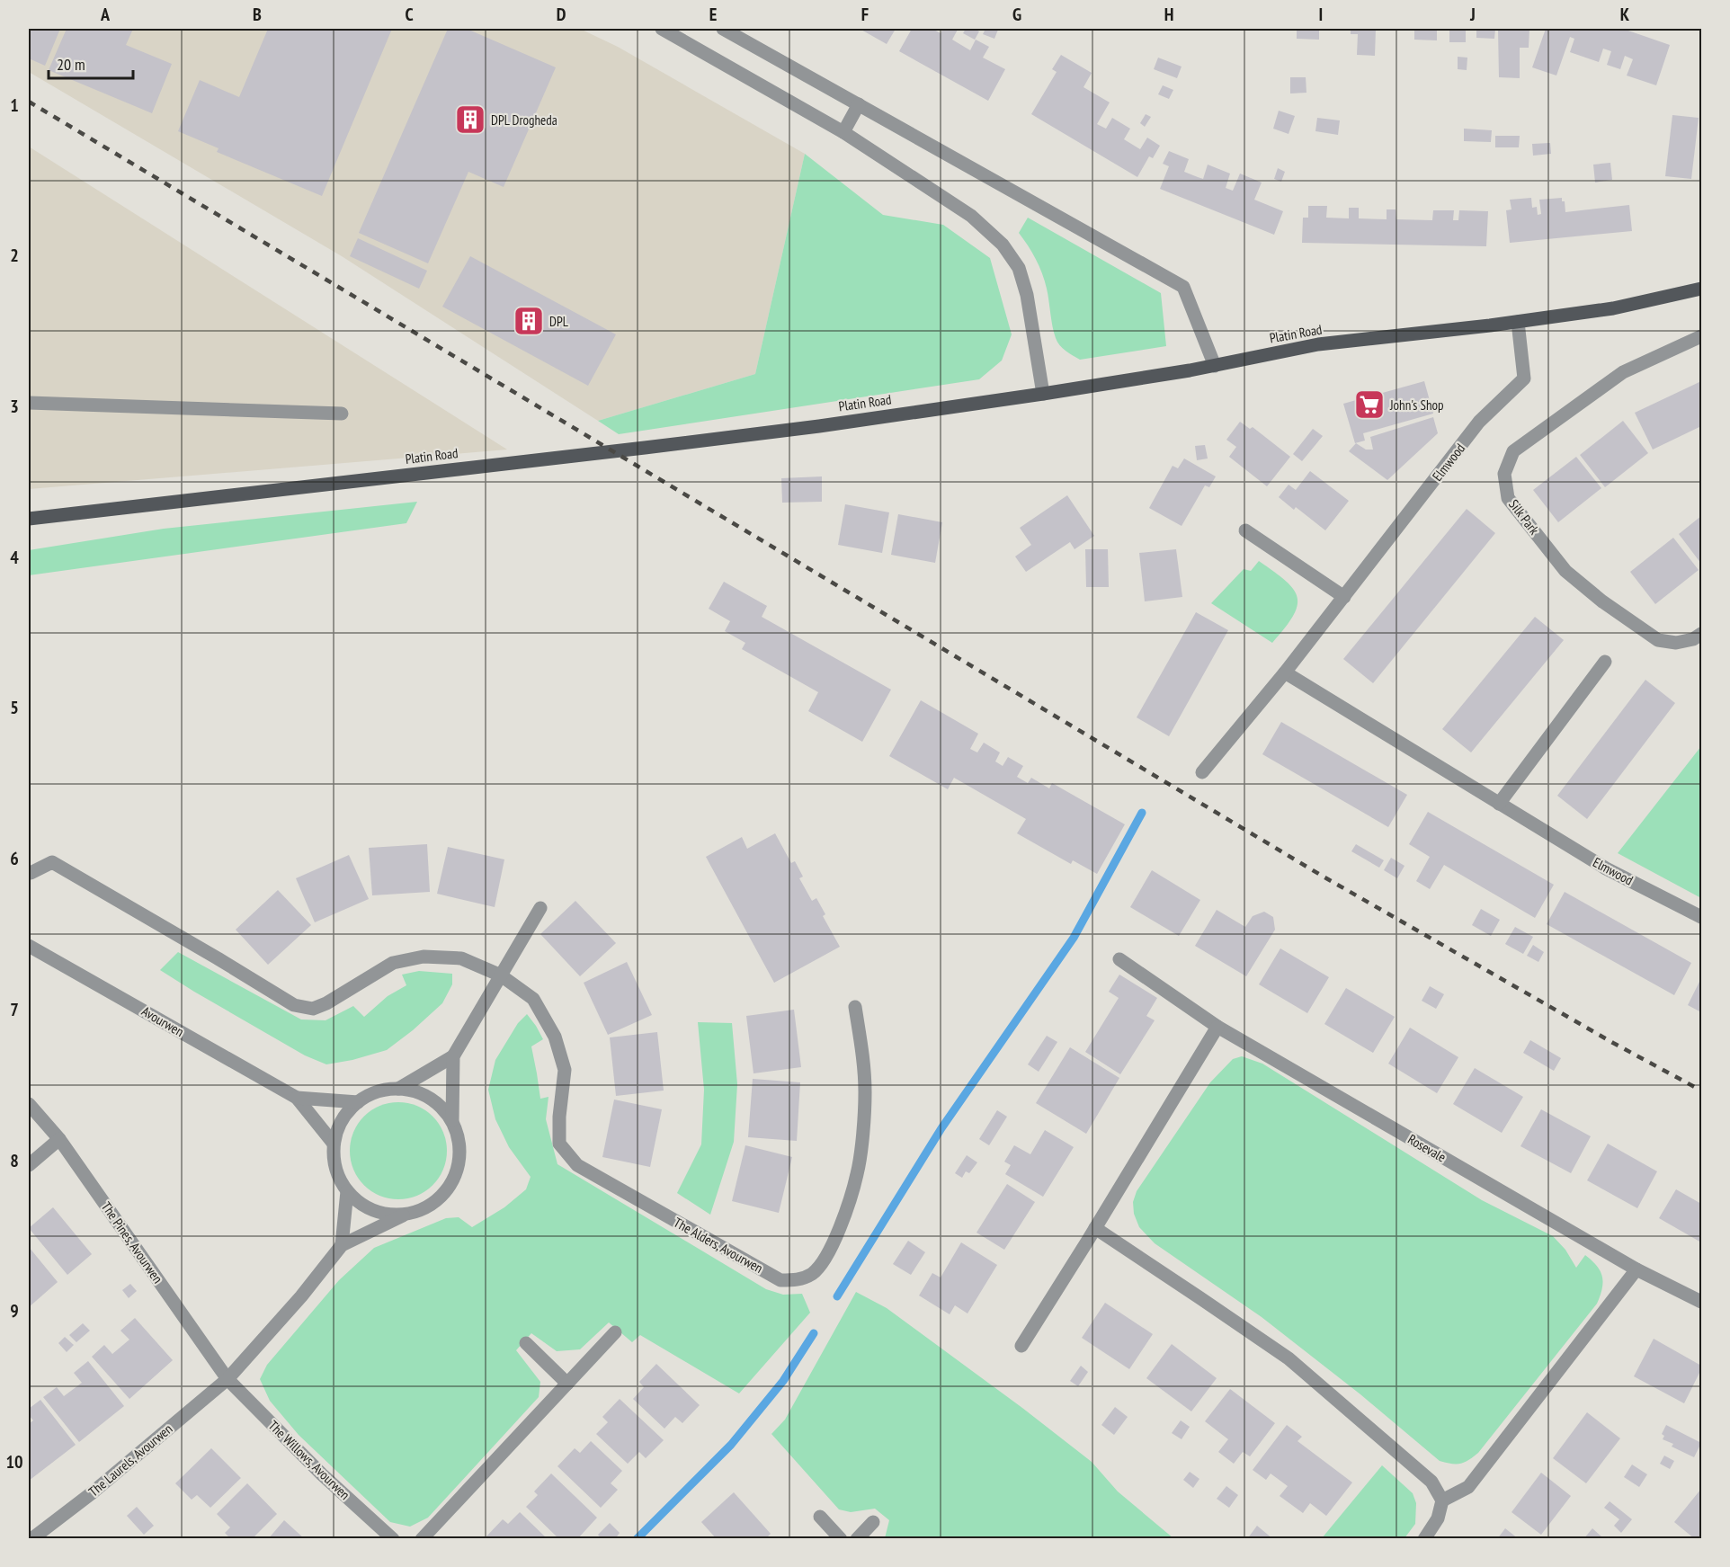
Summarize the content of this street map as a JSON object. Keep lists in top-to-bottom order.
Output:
{
  "streets": {
    "main road": ["Platin Road"],
    "street": [
      "Elmwood",
      "Silk Park",
      "Avourwen",
      "Rosevale",
      "The Pines, Avourwen",
      "The Alders, Avourwen",
      "The Laurels, Avourwen",
      "The Willows, Avourwen"
    ]
  },
  "crossings": [
    ["Platin Road", "Elmwood"],
    ["The Pines, Avourwen", "The Laurels, Avourwen"],
    ["The Pines, Avourwen", "The Willows, Avourwen"],
    ["The Laurels, Avourwen", "The Willows, Avourwen"]
  ],
  "places": {
    "building": ["DPL Drogheda", "DPL"],
    "supermarket": ["John's Shop"]
  },
  "scale_bar": "20 m",
  "grid": {
    "columns": [
      "A",
      "B",
      "C",
      "D",
      "E",
      "F",
      "G",
      "H",
      "I",
      "J",
      "K"
    ],
    "rows": [
      "1",
      "2",
      "3",
      "4",
      "5",
      "6",
      "7",
      "8",
      "9",
      "10"
    ]
  }
}
